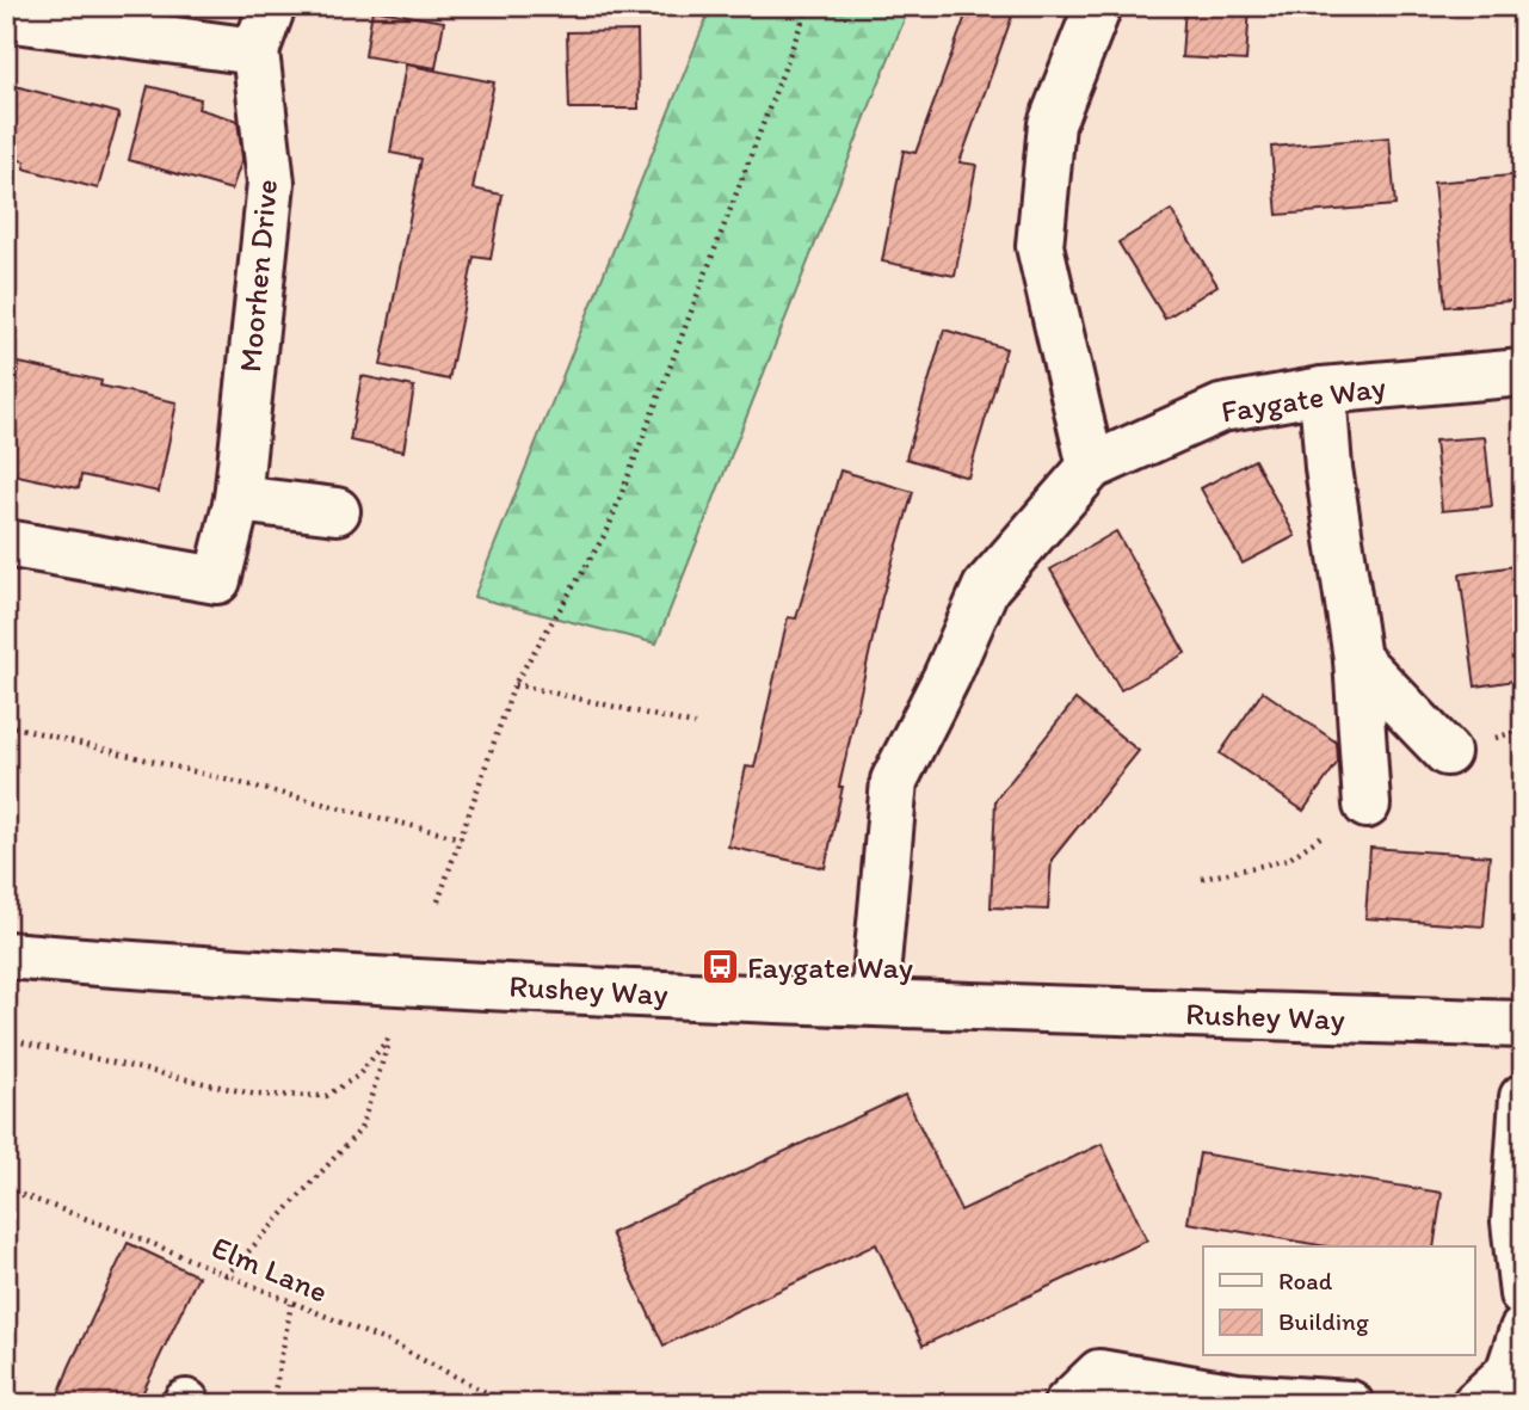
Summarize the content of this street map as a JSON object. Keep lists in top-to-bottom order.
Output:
{
  "streets": {
    "street": ["Moorhen Drive", "Faygate Way", "Rushey Way"],
    "path": ["Elm Lane"]
  },
  "crossings": [
    ["Faygate Way", "Rushey Way"]
  ],
  "places": {
    "bus stop": ["Faygate Way"]
  },
  "legend": ["Road", "Building"]
}
